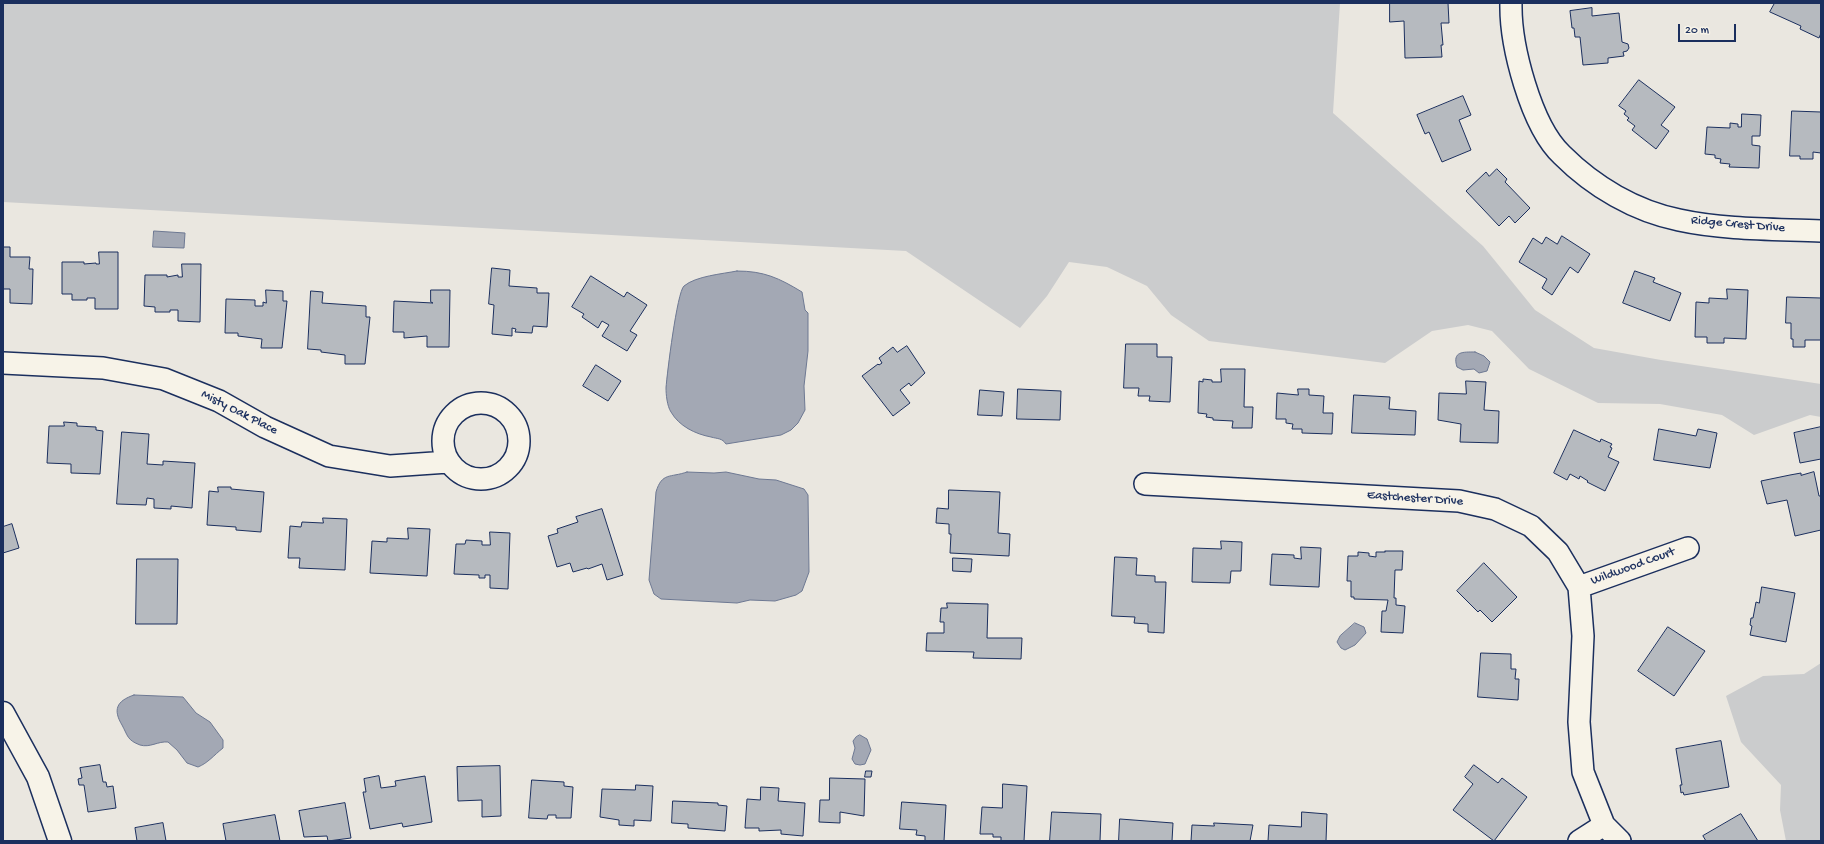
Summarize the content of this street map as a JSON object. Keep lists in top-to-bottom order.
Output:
{
  "streets": {
    "street": [
      "Ridge Crest Drive",
      "Misty Oak Place",
      "Eastchester Drive",
      "Wildwood Court"
    ]
  },
  "crossings": [
    ["Eastchester Drive", "Wildwood Court"]
  ],
  "scale_bar": "20 m"
}
